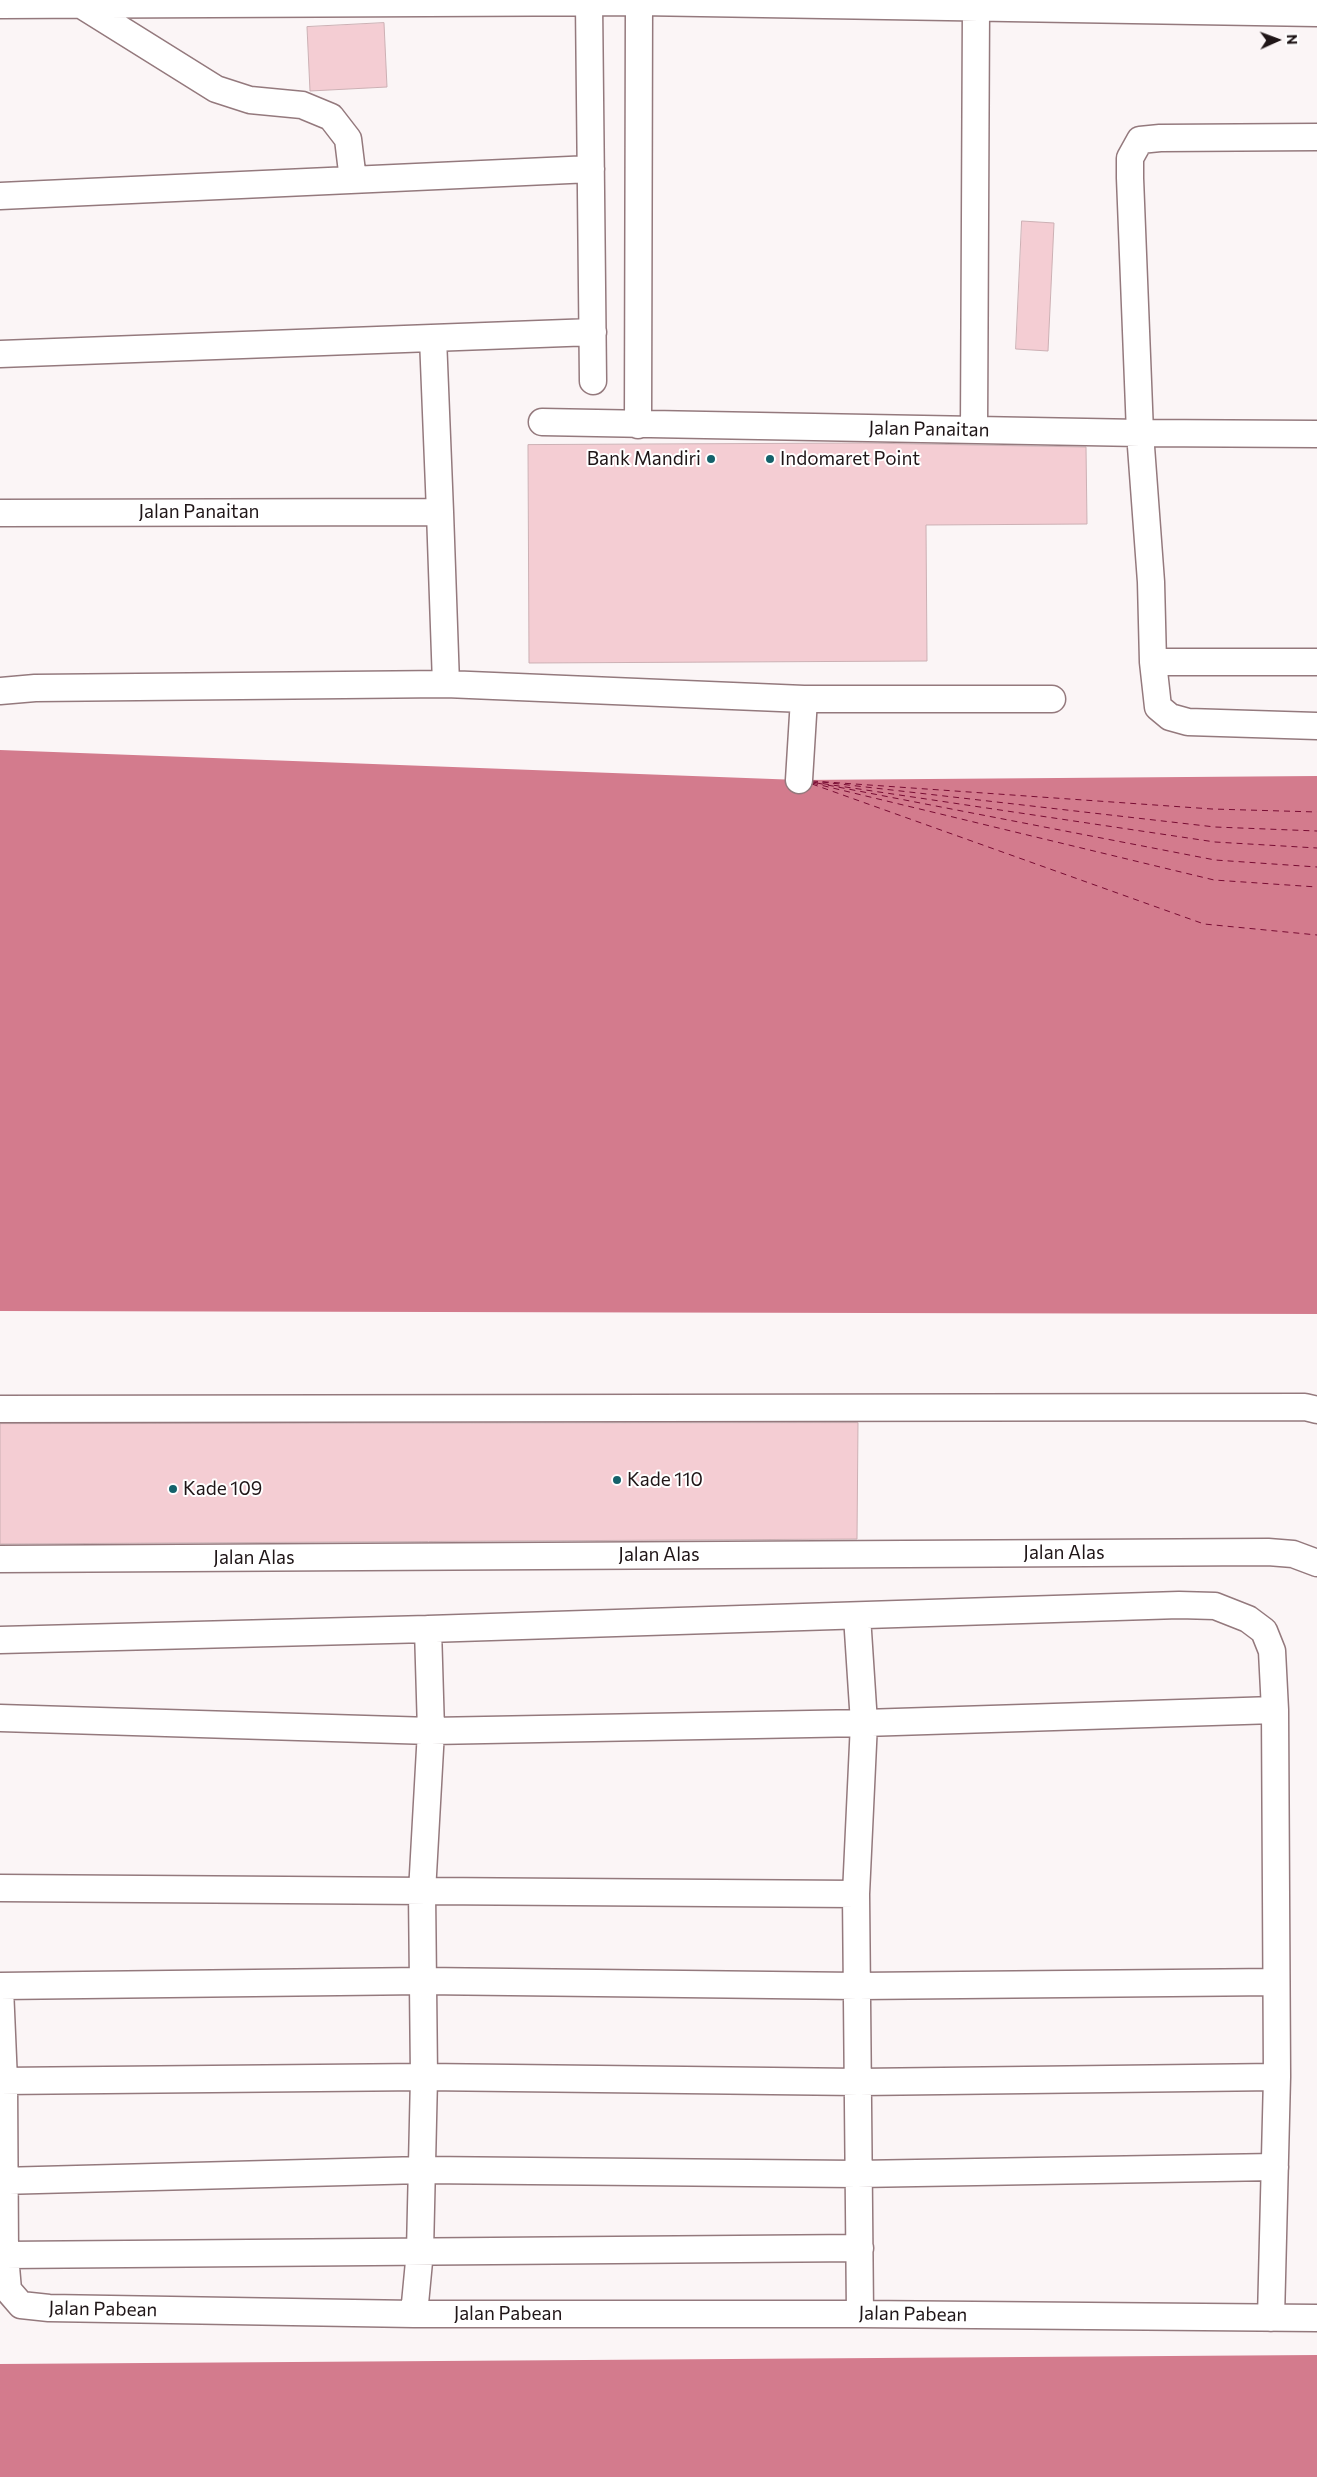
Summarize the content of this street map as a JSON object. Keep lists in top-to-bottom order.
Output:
{
  "streets": {
    "lane": ["Jalan Panaitan", "Jalan Alas", "Jalan Pabean"]
  },
  "places": [
    "Bank Mandiri",
    "Indomaret Point",
    "Kade 110",
    "Kade 109"
  ],
  "north": "right"
}
